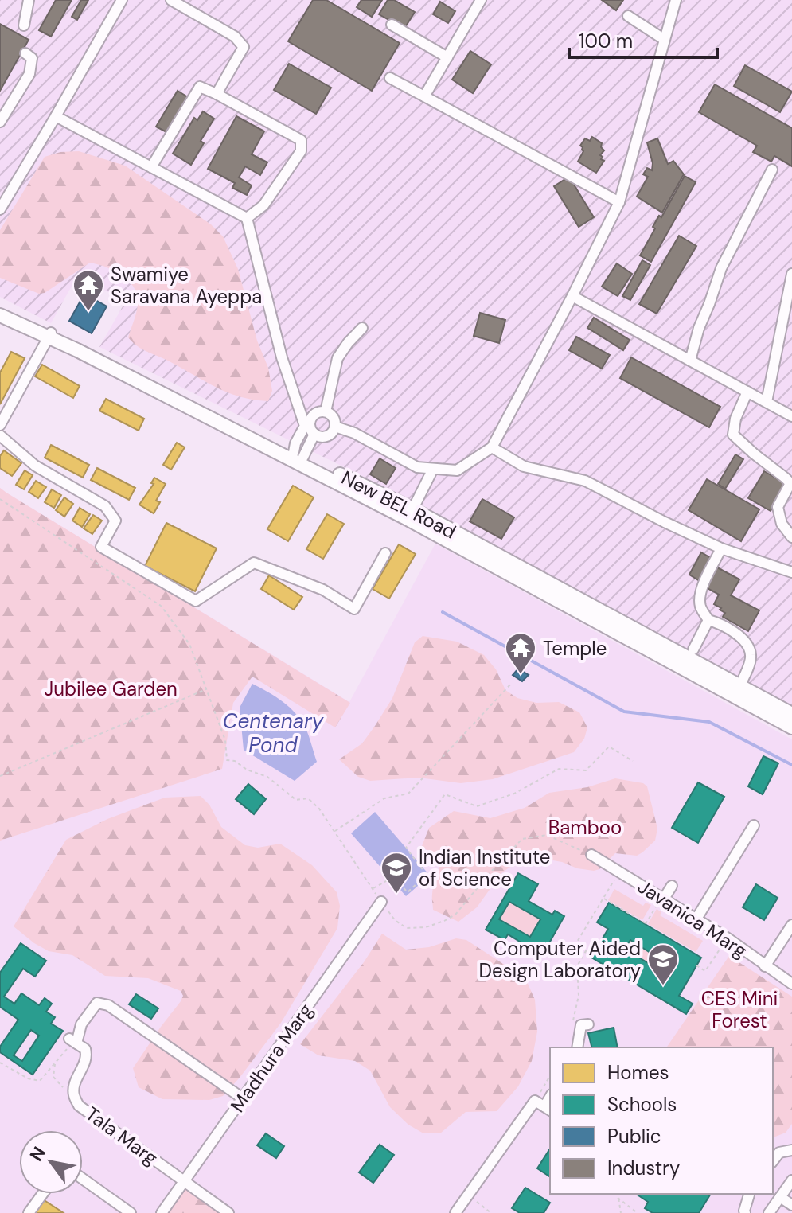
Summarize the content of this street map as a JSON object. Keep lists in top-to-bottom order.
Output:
{
  "streets": {
    "main road": ["New BEL Road"],
    "street": ["Javanica Marg", "Madhura Marg", "Tala Marg"]
  },
  "crossings": [
    ["Madhura Marg", "Tala Marg"]
  ],
  "water": ["Centenary Pond"],
  "parks": ["Jubilee Garden", "Bamboo", "CES Mini Forest"],
  "places": {
    "temple": ["Swamiye Saravana Ayeppa", "Temple"],
    "school or university": ["Indian Institute of Science", "Computer Aided Design Laboratory"]
  },
  "legend": [
    "Homes",
    "Schools",
    "Public",
    "Industry"
  ],
  "scale_bar": "100 m",
  "north": "top left"
}
